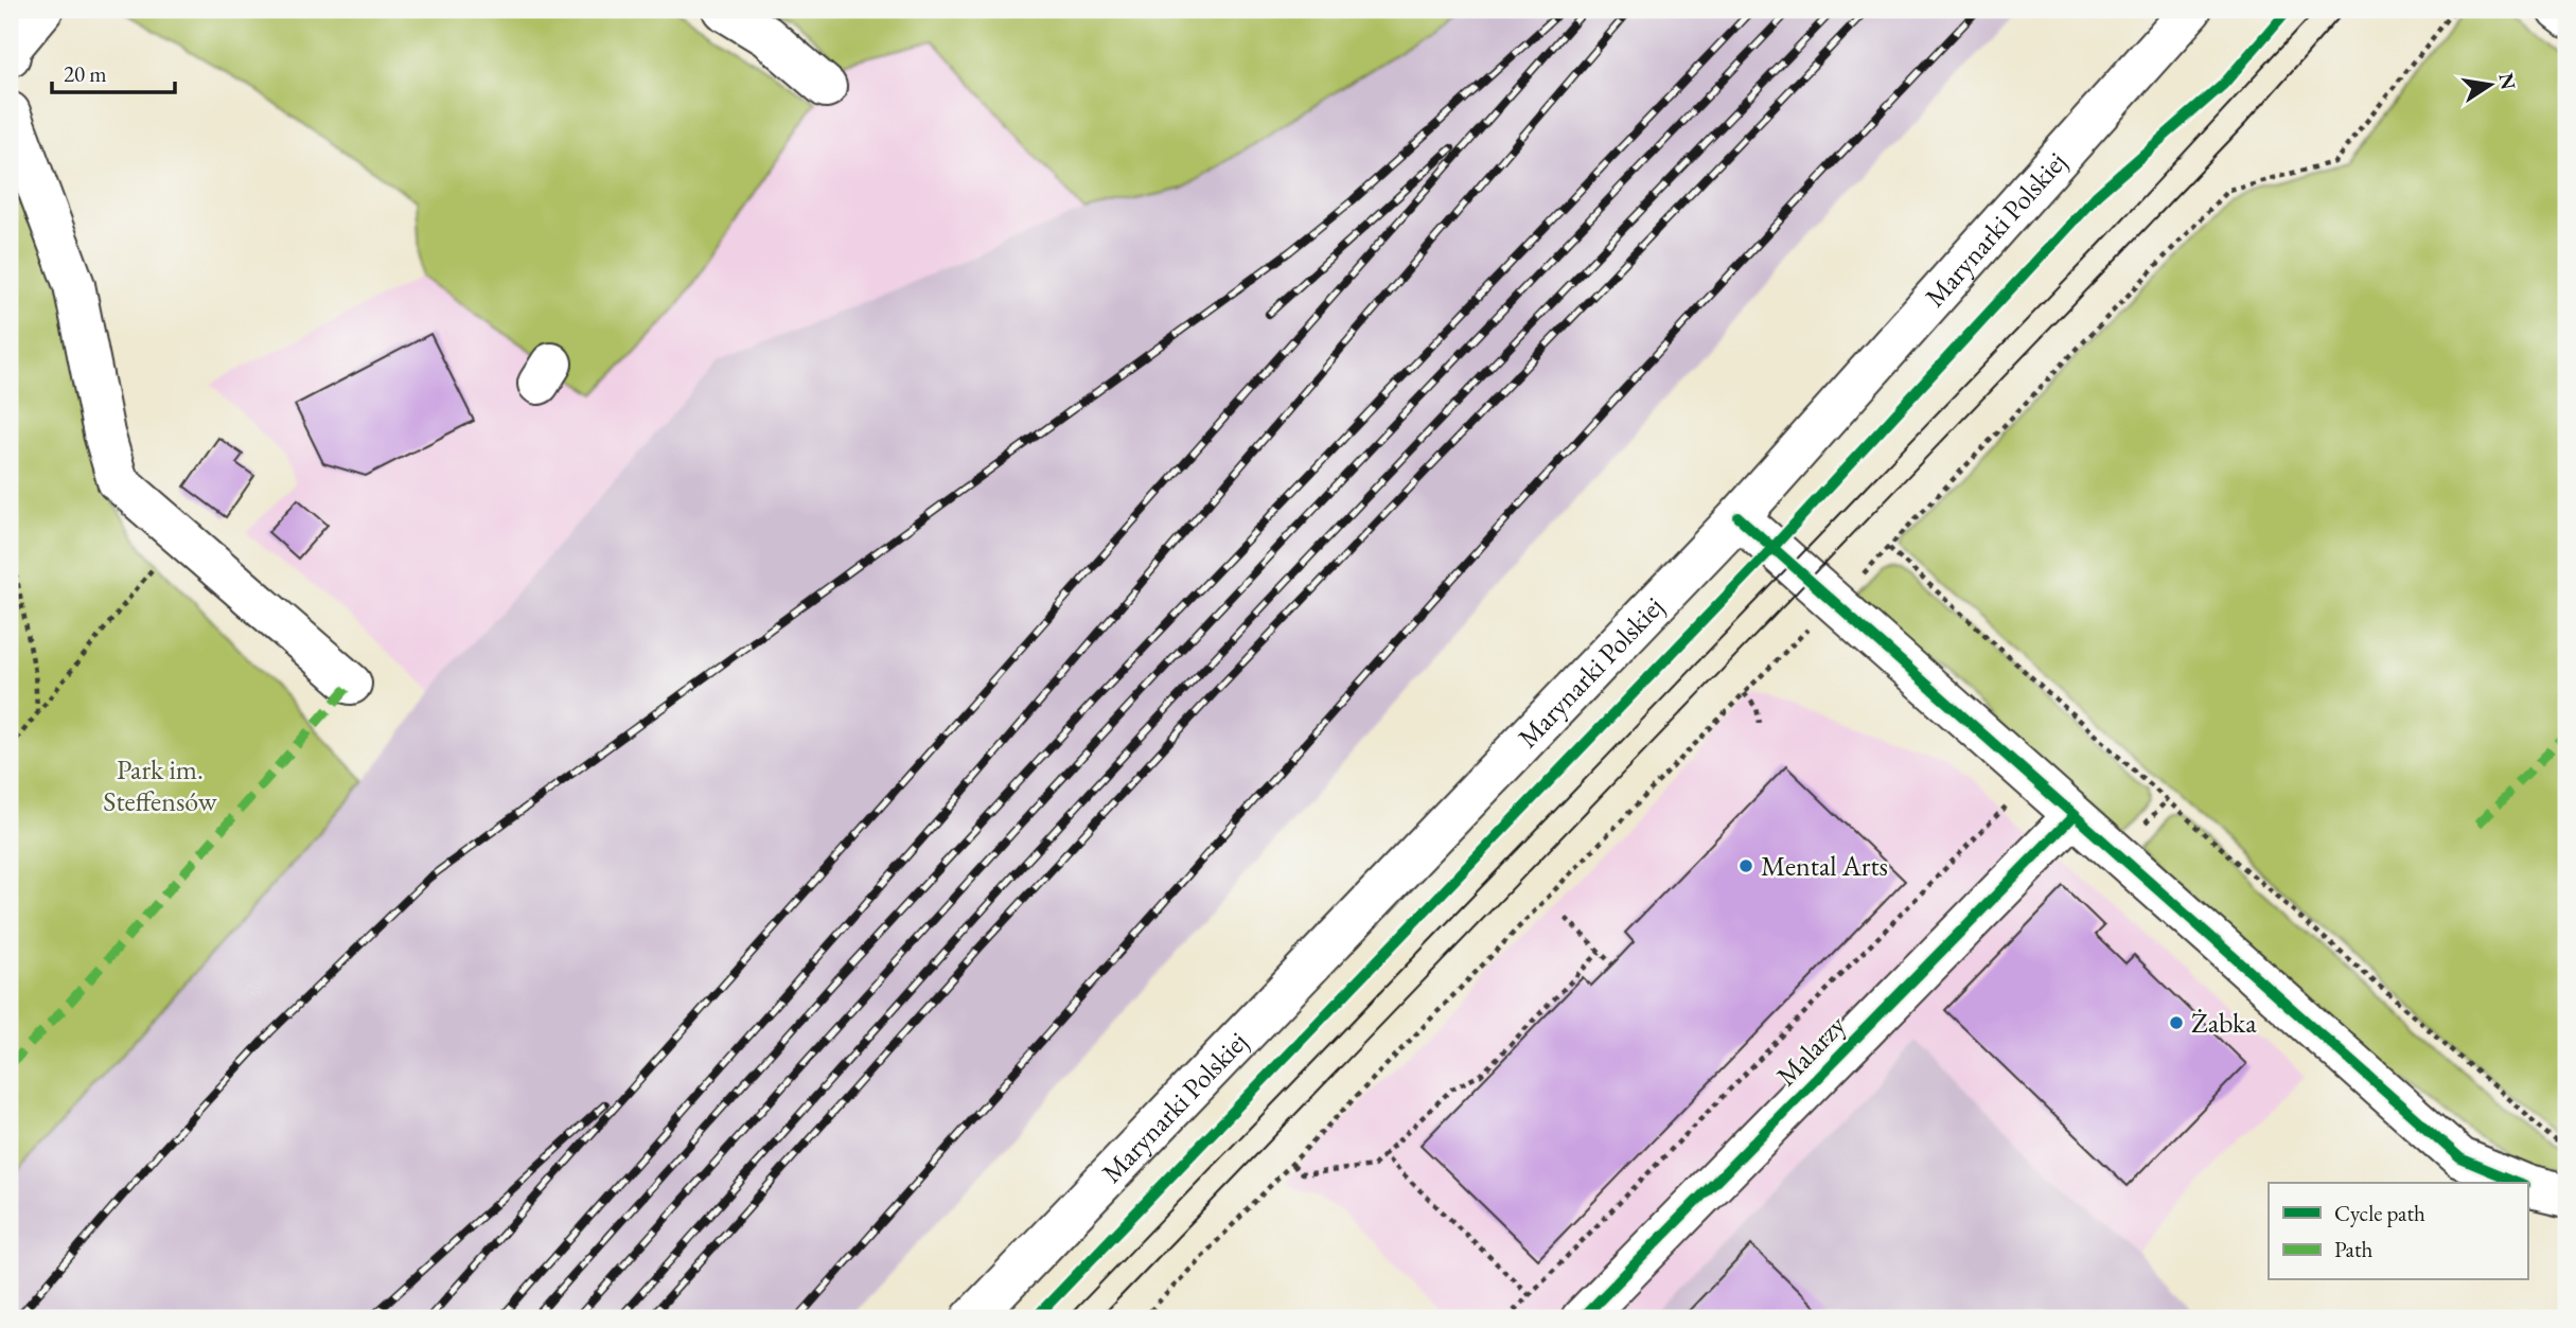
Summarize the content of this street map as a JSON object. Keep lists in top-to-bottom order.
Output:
{
  "streets": {
    "street": ["Marynarki Polskiej", "Malarzy"]
  },
  "parks": ["Park im. Steffensów"],
  "places": ["Mental Arts", "Żabka"],
  "legend": ["Cycle path", "Path"],
  "scale_bar": "20 m",
  "north": "right"
}
